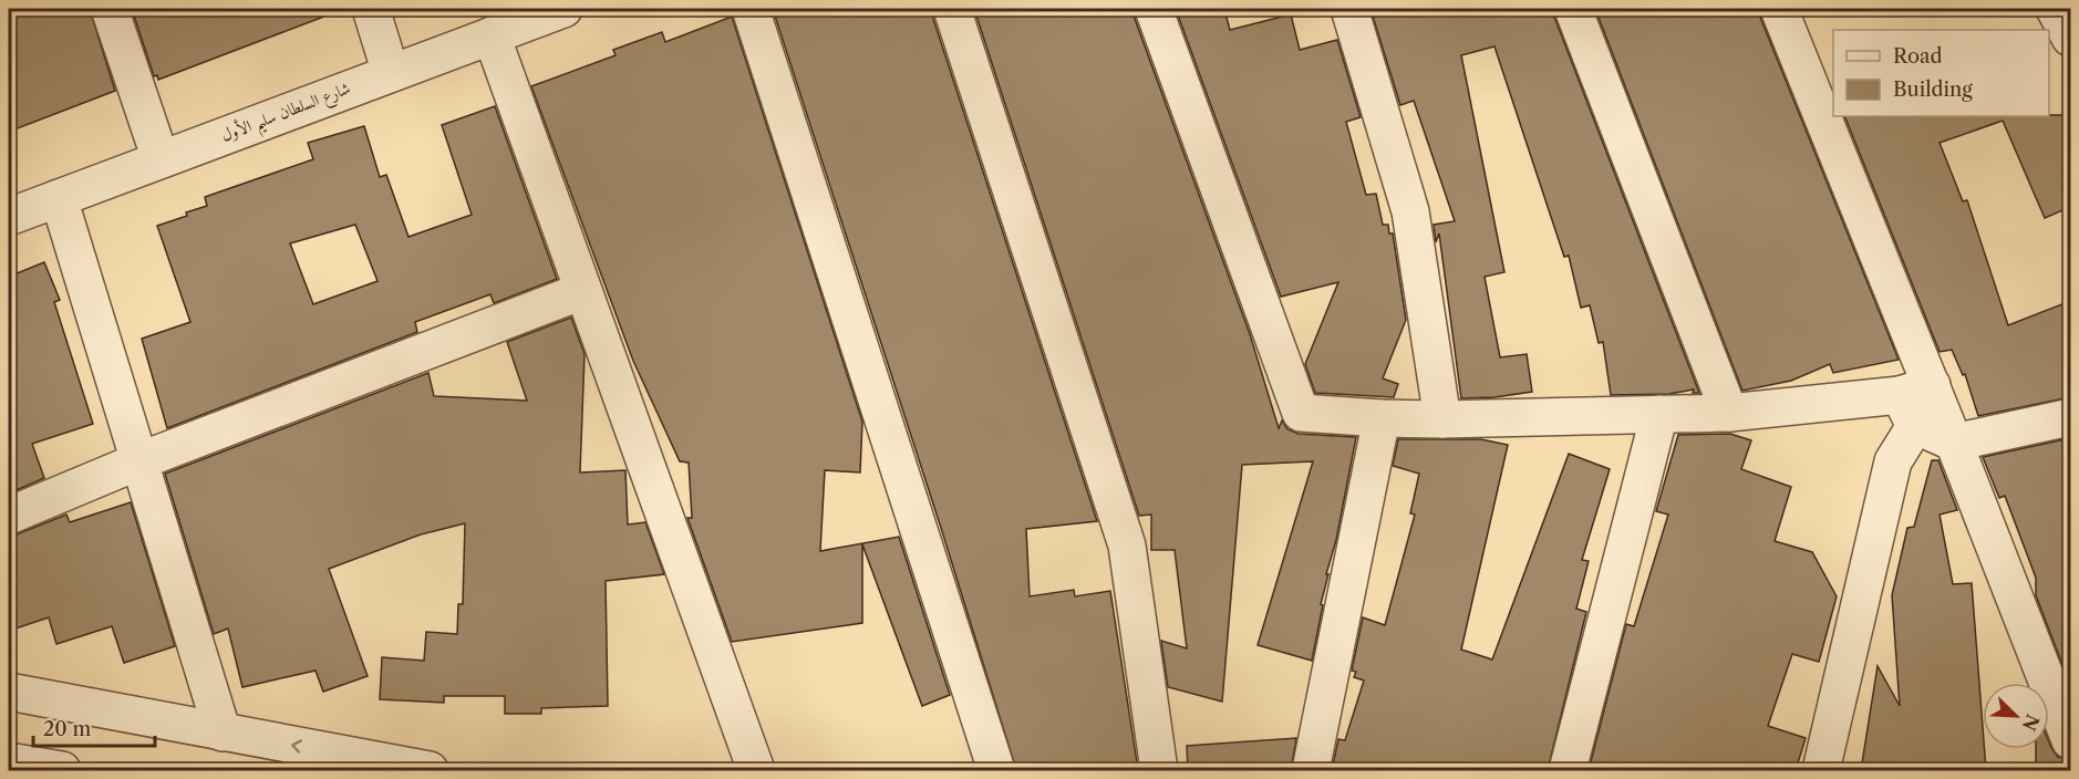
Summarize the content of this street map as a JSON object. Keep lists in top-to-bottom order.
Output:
{
  "streets": {
    "street": ["شارع السلطان سليم الأول"]
  },
  "legend": ["Road", "Building"],
  "scale_bar": "20 m",
  "north": "bottom right"
}
